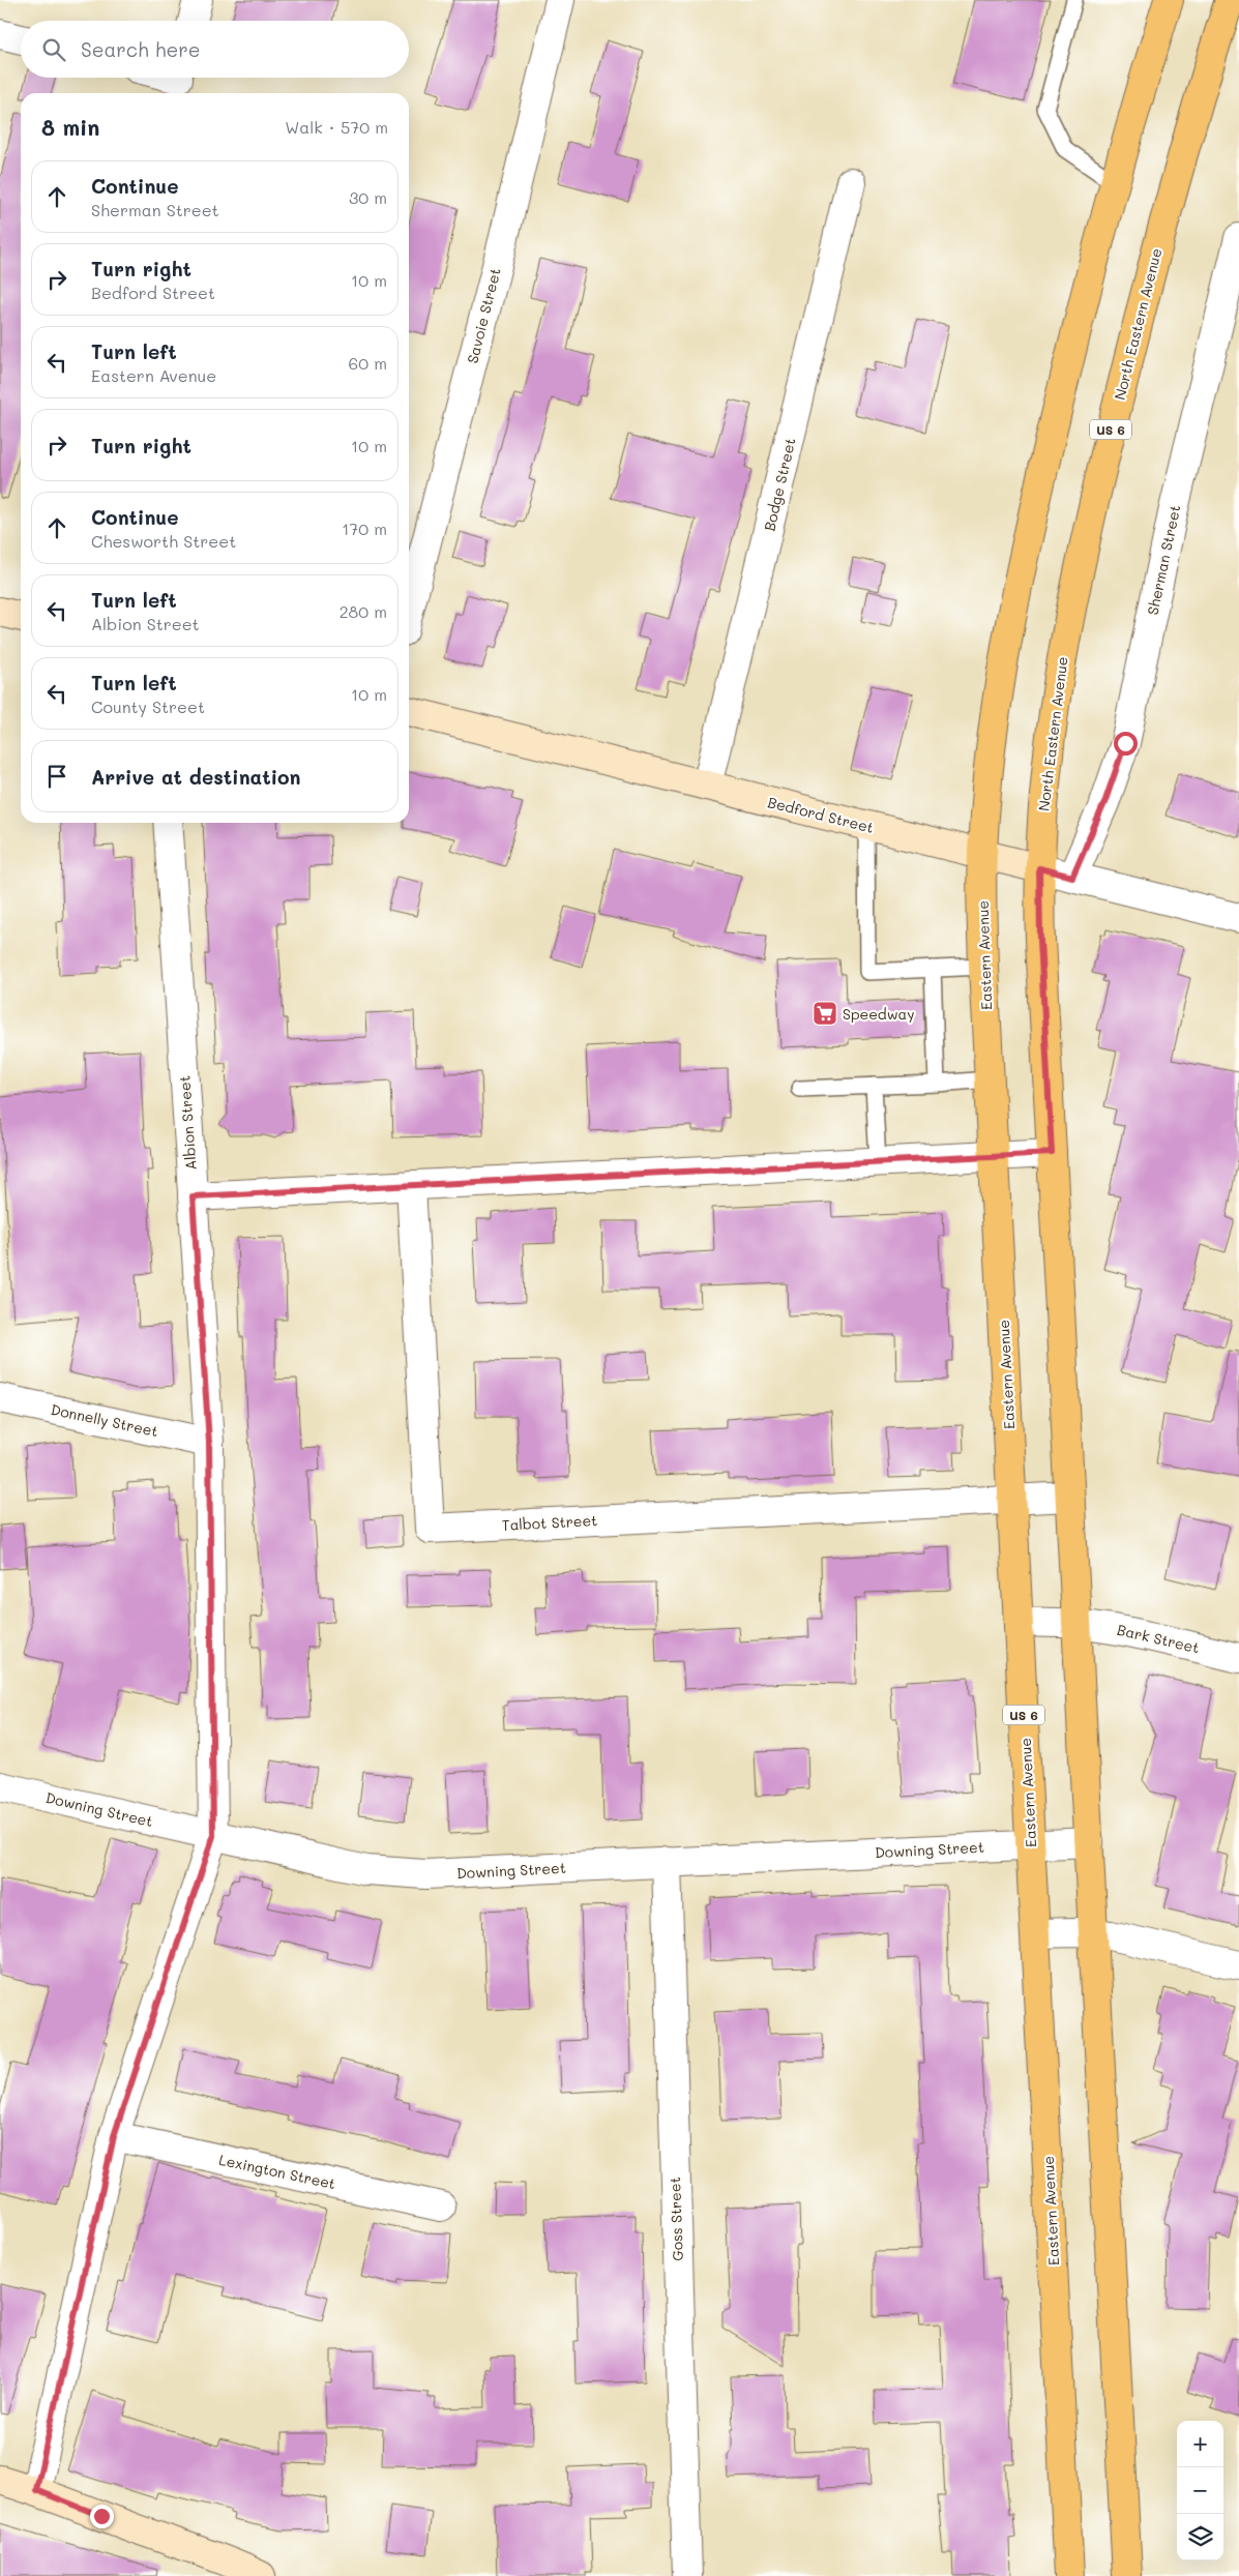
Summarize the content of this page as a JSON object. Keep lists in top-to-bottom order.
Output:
{
  "streets": {
    "main road": [
      "North Eastern Avenue",
      "US 6",
      "Bedford Street",
      "Eastern Avenue"
    ],
    "street": [
      "Savoie Street",
      "Bodge Street",
      "Sherman Street",
      "Albion Street",
      "Donnelly Street",
      "Talbot Street",
      "Bark Street",
      "Downing Street",
      "Lexington Street",
      "Goss Street"
    ]
  },
  "crossings": [
    ["North Eastern Avenue", "US 6"],
    ["North Eastern Avenue", "Bedford Street"],
    ["US 6", "Bedford Street"],
    ["US 6", "Eastern Avenue"],
    ["US 6", "Bark Street"],
    ["US 6", "Downing Street"],
    ["Bodge Street", "Bedford Street"],
    ["Sherman Street", "Bedford Street"],
    ["Bedford Street", "Eastern Avenue"],
    ["Eastern Avenue", "Talbot Street"],
    ["Eastern Avenue", "Bark Street"],
    ["Eastern Avenue", "Downing Street"],
    ["Albion Street", "Donnelly Street"],
    ["Albion Street", "Downing Street"],
    ["Albion Street", "Lexington Street"],
    ["Downing Street", "Goss Street"]
  ],
  "places": {
    "supermarket": ["Speedway"]
  },
  "page": {
    "search": "Search here",
    "heading": ["8 min", "Walk · 570 m"],
    "list": [
      ["Continue", "Sherman Street", "30 m"],
      ["Turn right", "Bedford Street", "10 m"],
      ["Turn left", "Eastern Avenue", "60 m"],
      ["Turn right", "10 m"],
      ["Continue", "Chesworth Street", "170 m"],
      ["Turn left", "Albion Street", "280 m"],
      ["Turn left", "County Street", "10 m"],
      "Arrive at destination"
    ],
    "map_buttons": ["+", "−"]
  }
}
